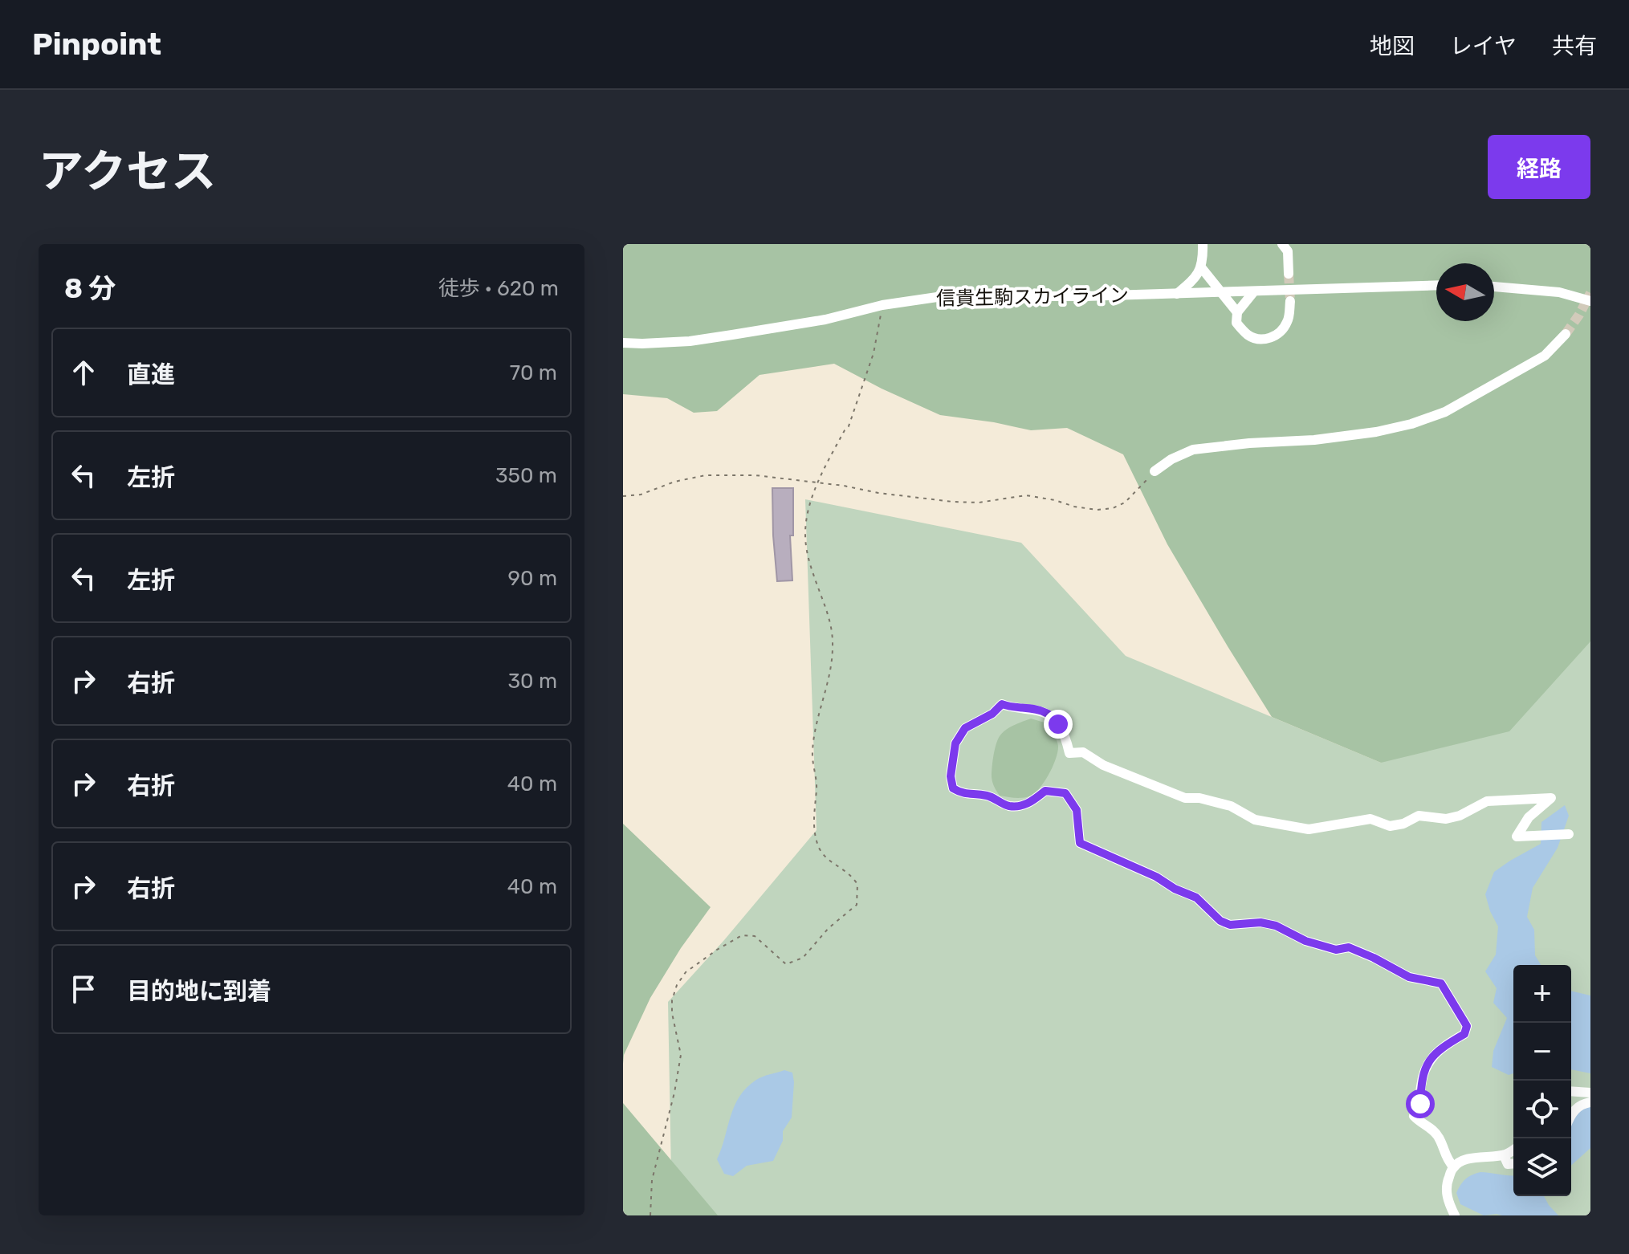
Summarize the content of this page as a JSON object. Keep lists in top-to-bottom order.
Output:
{
  "streets": {
    "street": ["信貴生駒スカイライン"]
  },
  "north": "left",
  "page": {
    "header": "Pinpoint",
    "nav": ["地図", "レイヤ", "共有"],
    "title": "アクセス",
    "buttons": "経路",
    "heading": ["8 分", "徒歩 · 620 m"],
    "list": [
      ["直進", "70 m"],
      ["左折", "350 m"],
      ["左折", "90 m"],
      ["右折", "30 m"],
      ["右折", "40 m"],
      ["右折", "40 m"],
      "目的地に到着"
    ],
    "map_buttons": ["+", "−"]
  }
}
